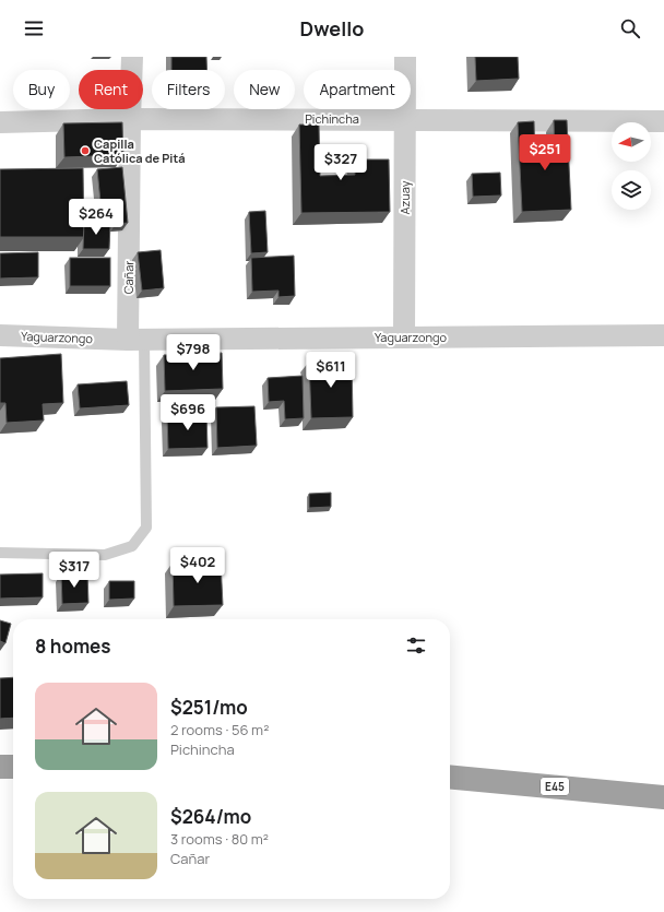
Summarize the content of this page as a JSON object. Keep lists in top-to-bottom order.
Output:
{
  "streets": {
    "highway": ["E45"],
    "street": [
      "Pichincha",
      "Azuay",
      "Cañar",
      "Yaguarzongo"
    ]
  },
  "crossings": [
    ["Pichincha", "Azuay"],
    ["Pichincha", "Cañar"],
    ["Azuay", "Yaguarzongo"],
    ["Cañar", "Yaguarzongo"]
  ],
  "places": ["Capilla Católica de Pitá"],
  "north": "left",
  "page": {
    "header": "Dwello",
    "chip": [
      "Buy",
      "Rent",
      "Filters",
      "New",
      "Apartment"
    ],
    "price": [
      "$251",
      "$327",
      "$264",
      "$798",
      "$611",
      "$696",
      "$402",
      "$317"
    ],
    "heading": "8 homes",
    "list": [
      {
        "name": "$251/mo",
        "note": "2 rooms · 56 m² · Pichincha"
      },
      {
        "name": "$264/mo",
        "note": "3 rooms · 80 m² · Cañar"
      }
    ]
  }
}
